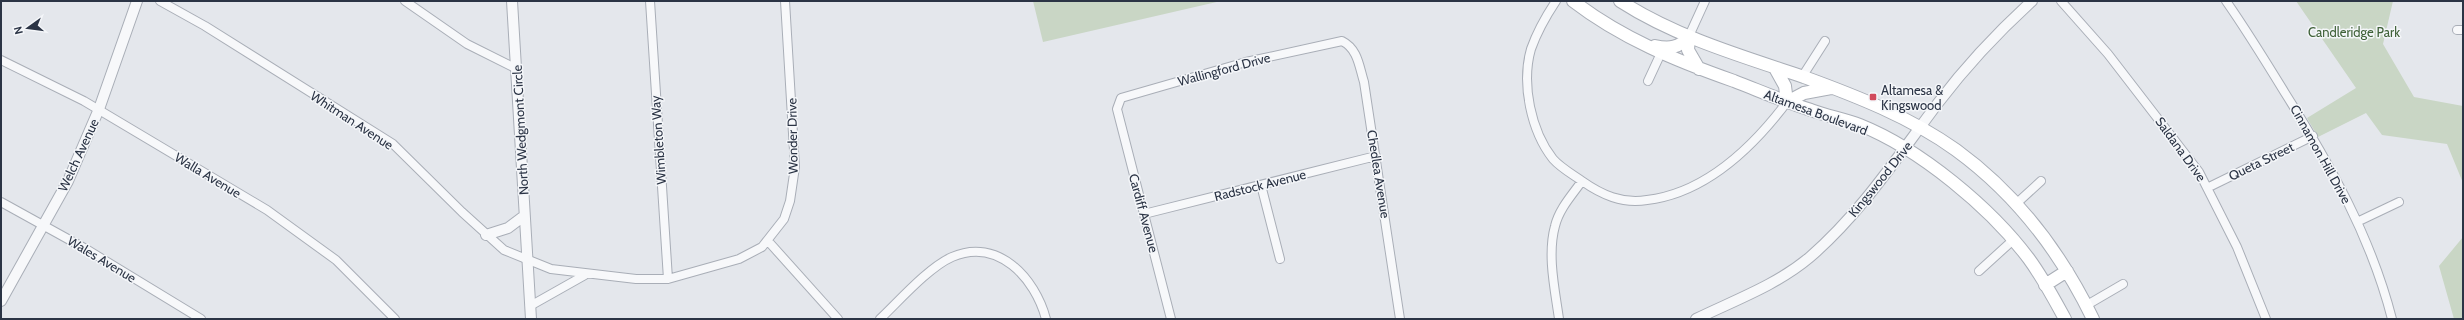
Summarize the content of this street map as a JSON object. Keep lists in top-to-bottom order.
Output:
{
  "streets": {
    "main road": ["Altamesa Boulevard"],
    "street": [
      "Wallingford Drive",
      "Whitman Avenue",
      "North Wedgmont Circle",
      "Wonder Drive",
      "Wimbleton Way",
      "Saldana Drive",
      "Cinnamon Hill Drive",
      "Welch Avenue",
      "Queta Street",
      "Chedlea Avenue",
      "Walla Avenue",
      "Kingswood Drive",
      "Radstock Avenue",
      "Cardiff Avenue",
      "Wales Avenue"
    ]
  },
  "crossings": [
    ["Wallingford Drive", "Chedlea Avenue"],
    ["Wallingford Drive", "Cardiff Avenue"],
    ["Altamesa Boulevard", "Kingswood Drive"],
    ["Whitman Avenue", "North Wedgmont Circle"],
    ["Whitman Avenue", "Wonder Drive"],
    ["North Wedgmont Circle", "Wonder Drive"],
    ["Wonder Drive", "Wimbleton Way"],
    ["Saldana Drive", "Queta Street"],
    ["Cinnamon Hill Drive", "Queta Street"],
    ["Welch Avenue", "Walla Avenue"],
    ["Welch Avenue", "Wales Avenue"],
    ["Chedlea Avenue", "Radstock Avenue"],
    ["Radstock Avenue", "Cardiff Avenue"]
  ],
  "parks": ["Candleridge Park"],
  "places": {
    "transit": ["Altamesa & Kingswood"]
  },
  "north": "left"
}
